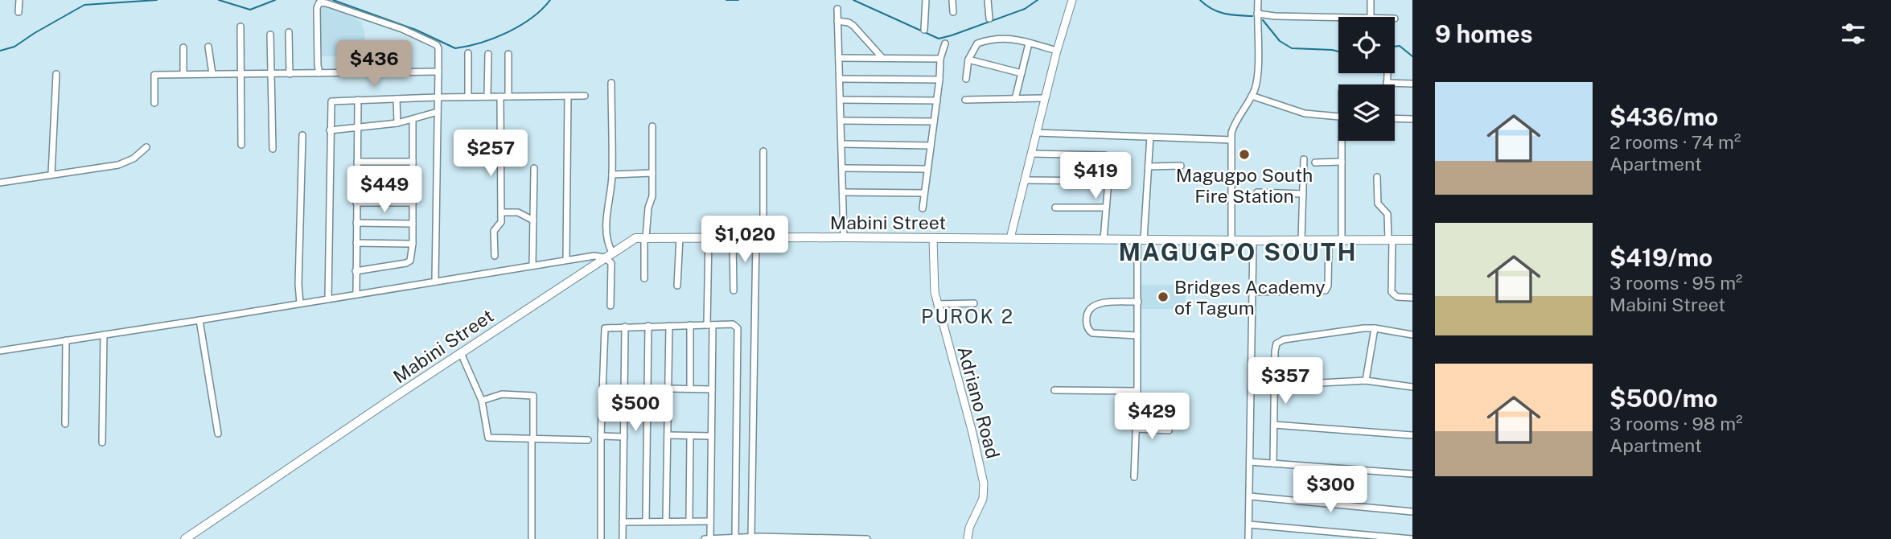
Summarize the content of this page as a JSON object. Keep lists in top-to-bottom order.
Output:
{
  "streets": {
    "main road": ["Mabini Street"],
    "street": ["Adriano Road"]
  },
  "crossings": [
    ["Mabini Street", "Adriano Road"]
  ],
  "districts": ["MAGUGPO SOUTH", "PUROK 2"],
  "places": ["Magugpo South Fire Station", "Bridges Academy of Tagum"],
  "page": {
    "heading": "9 homes",
    "price": [
      "$436",
      "$257",
      "$419",
      "$449",
      "$1,020",
      "$357",
      "$500",
      "$429",
      "$300"
    ],
    "list": [
      {
        "name": "$436/mo",
        "note": "2 rooms · 74 m² · Apartment"
      },
      {
        "name": "$419/mo",
        "note": "3 rooms · 95 m² · Mabini Street"
      },
      {
        "name": "$500/mo",
        "note": "3 rooms · 98 m² · Apartment"
      }
    ]
  }
}
